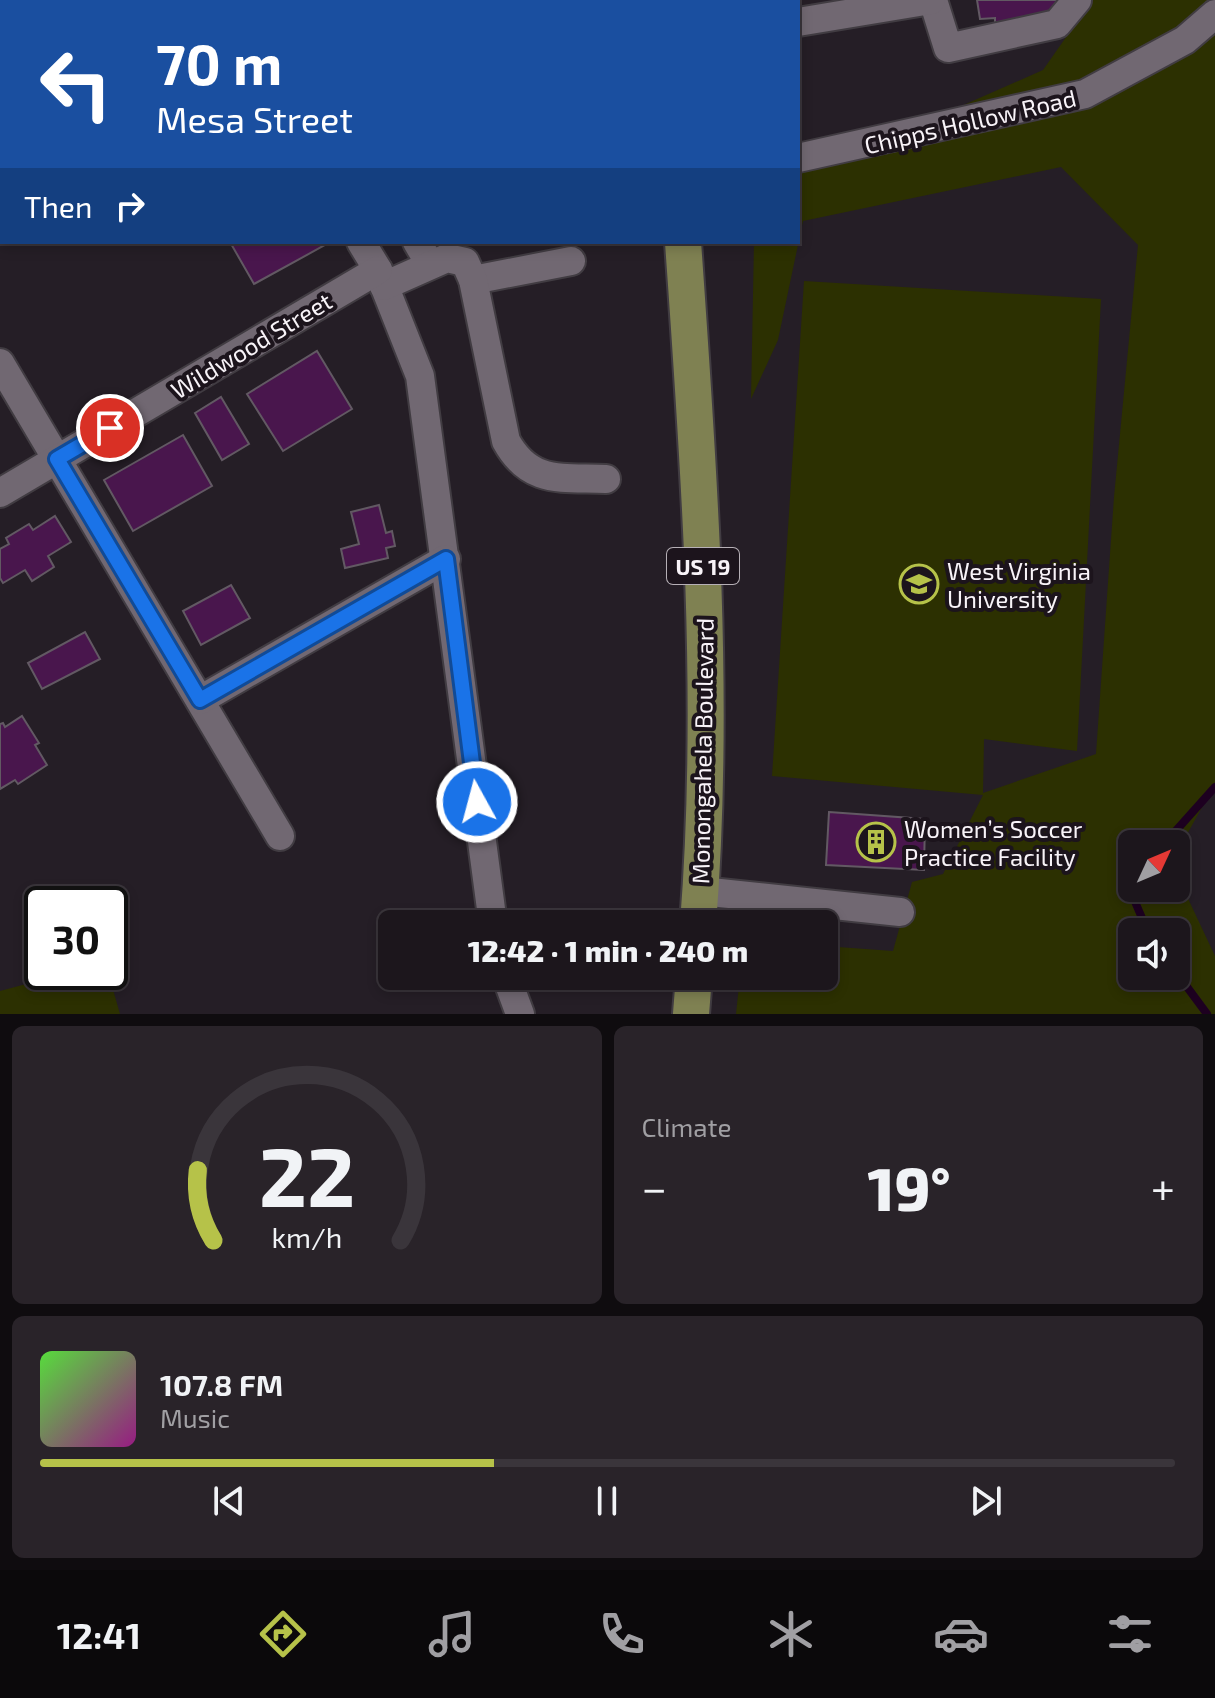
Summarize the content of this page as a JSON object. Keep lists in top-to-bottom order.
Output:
{
  "streets": {
    "main road": ["US 19", "Monongahela Boulevard"],
    "street": ["Chipps Hollow Road", "Wildwood Street"]
  },
  "places": {
    "school or university": ["West Virginia University"],
    "building": ["Women’s Soccer Practice Facility"]
  },
  "north": "top right",
  "page": {
    "turn": ["70 m", "Mesa Street"],
    "then": "Then",
    "limit": "30",
    "trip": "12:42 · 1 min · 240 m",
    "tile": "Climate",
    "heat": ["−", "19°", "+"],
    "song": ["107.8 FM", "Music"],
    "tabs": "12:41",
    "gauge": ["22", "km/h"]
  }
}
